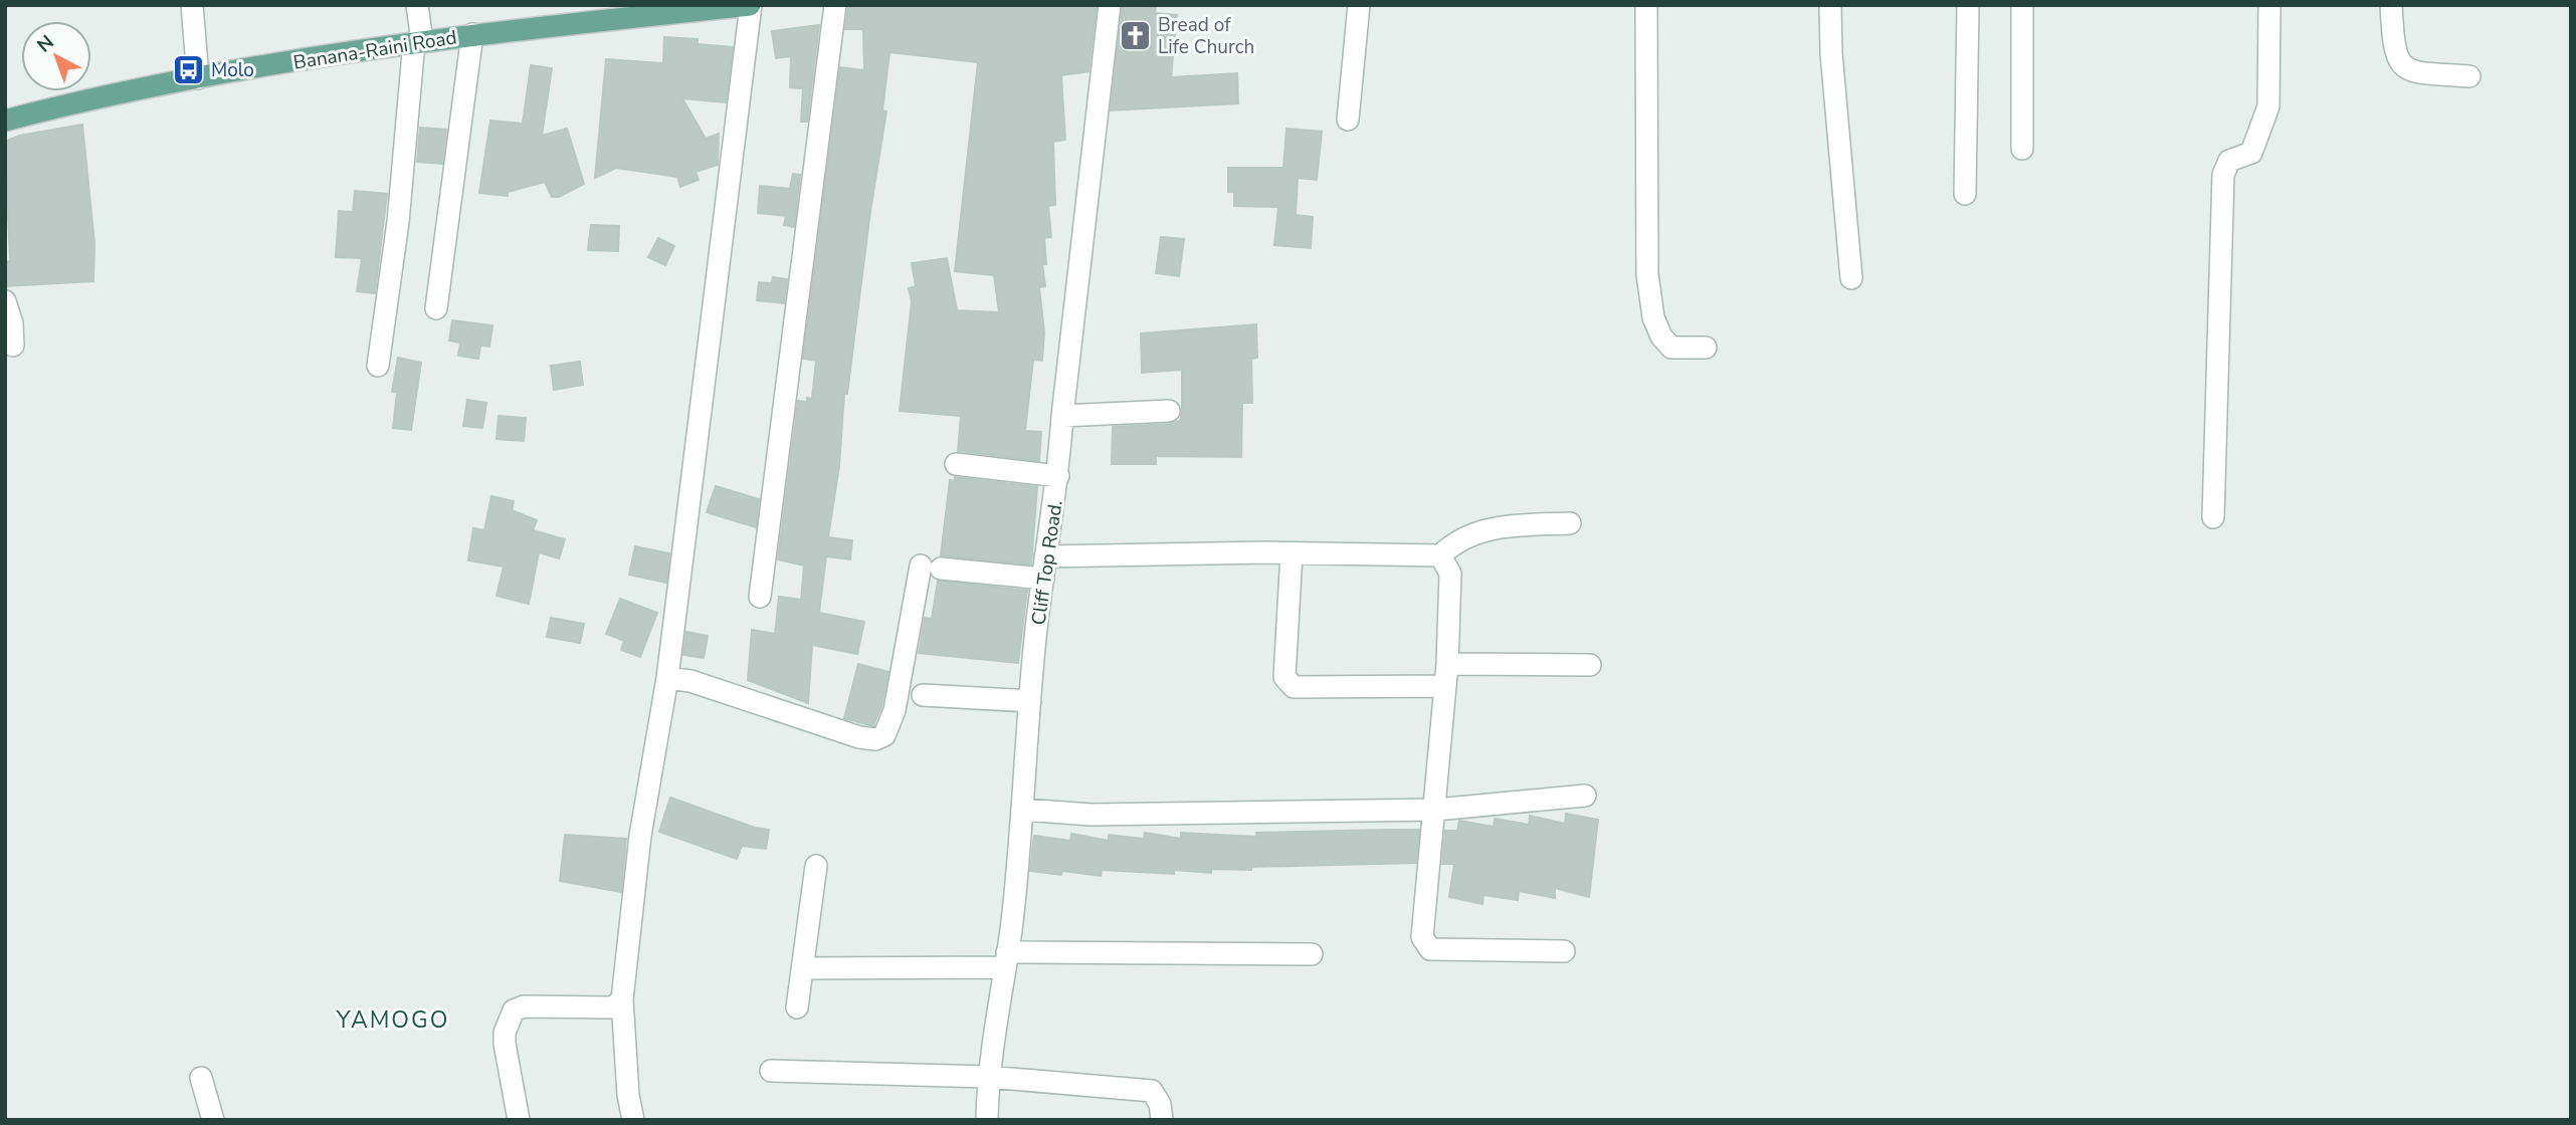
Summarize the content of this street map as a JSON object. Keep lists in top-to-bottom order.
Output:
{
  "streets": {
    "main road": ["Banana-Raini Road"],
    "street": ["Cliff Top Road."]
  },
  "districts": ["YAMOGO"],
  "places": {
    "church": ["Bread of Life Church"],
    "bus stop": ["Molo"]
  },
  "north": "top left"
}
